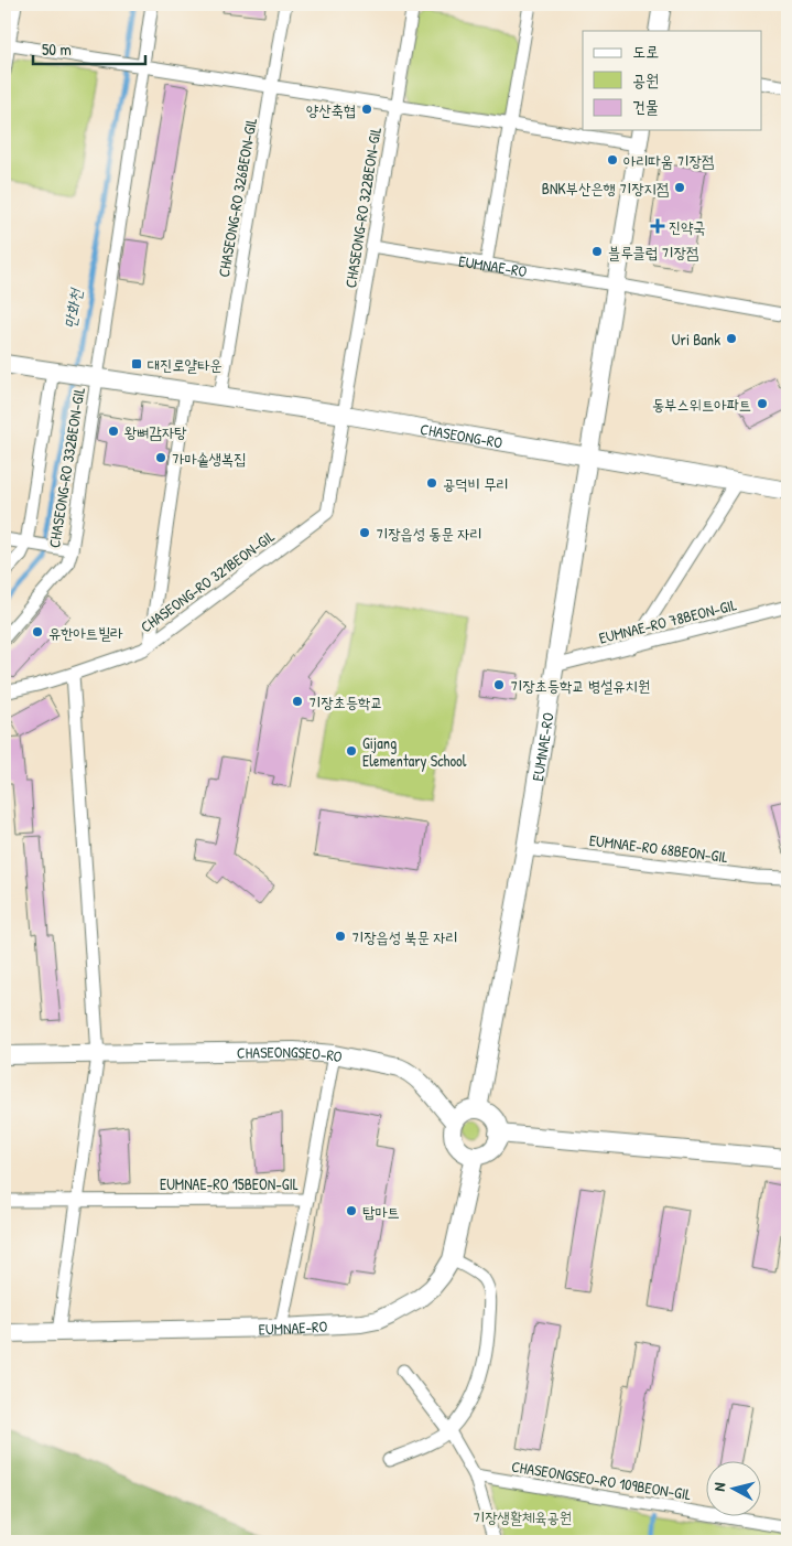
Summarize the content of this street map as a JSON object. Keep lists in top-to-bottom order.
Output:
{
  "streets": {
    "main road": ["EUMNAE-RO", "CHASEONG-RO", "CHASEONGSEO-RO"],
    "street": [
      "CHASEONG-RO 326BEON-GIL",
      "CHASEONG-RO 322BEON-GIL",
      "CHASEONG-RO 332BEON-GIL",
      "CHASEONG-RO 321BEON-GIL",
      "EUMNAE-RO 78BEON-GIL",
      "EUMNAE-RO 68BEON-GIL",
      "EUMNAE-RO 15BEON-GIL",
      "CHASEONGSEO-RO 109BEON-GIL"
    ]
  },
  "crossings": [
    ["CHASEONG-RO 326BEON-GIL", "EUMNAE-RO"],
    ["CHASEONG-RO 326BEON-GIL", "CHASEONG-RO"],
    ["CHASEONG-RO 322BEON-GIL", "EUMNAE-RO"],
    ["CHASEONG-RO 322BEON-GIL", "CHASEONG-RO"],
    ["CHASEONG-RO 322BEON-GIL", "CHASEONG-RO 321BEON-GIL"],
    ["EUMNAE-RO", "CHASEONG-RO"],
    ["EUMNAE-RO", "CHASEONG-RO 332BEON-GIL"],
    ["EUMNAE-RO", "EUMNAE-RO 78BEON-GIL"],
    ["EUMNAE-RO", "EUMNAE-RO 68BEON-GIL"],
    ["EUMNAE-RO", "CHASEONGSEO-RO"],
    ["CHASEONG-RO", "CHASEONG-RO 332BEON-GIL"],
    ["CHASEONG-RO", "CHASEONG-RO 321BEON-GIL"],
    ["CHASEONGSEO-RO", "EUMNAE-RO 15BEON-GIL"]
  ],
  "water": ["만화천"],
  "parks": ["기장생활체육공원"],
  "places": {
    "other": [
      "양산축협",
      "아리따움 기장점",
      "BNK부산은행 기장지점",
      "블루클럽 기장점",
      "Uri Bank",
      "동부스위트아파트",
      "왕뼈감자탕",
      "가마솥생복집",
      "공덕비 무리",
      "기장읍성 동문 자리",
      "유한아트빌라",
      "기장초등학교 병설유치원",
      "기장초등학교",
      "Gijang Elementary School",
      "기장읍성 북문 자리",
      "탑마트"
    ],
    "health": ["진약국"],
    "transit": ["대진로얄타운"]
  },
  "legend": ["도로", "공원", "건물"],
  "scale_bar": "50 m",
  "north": "left"
}
